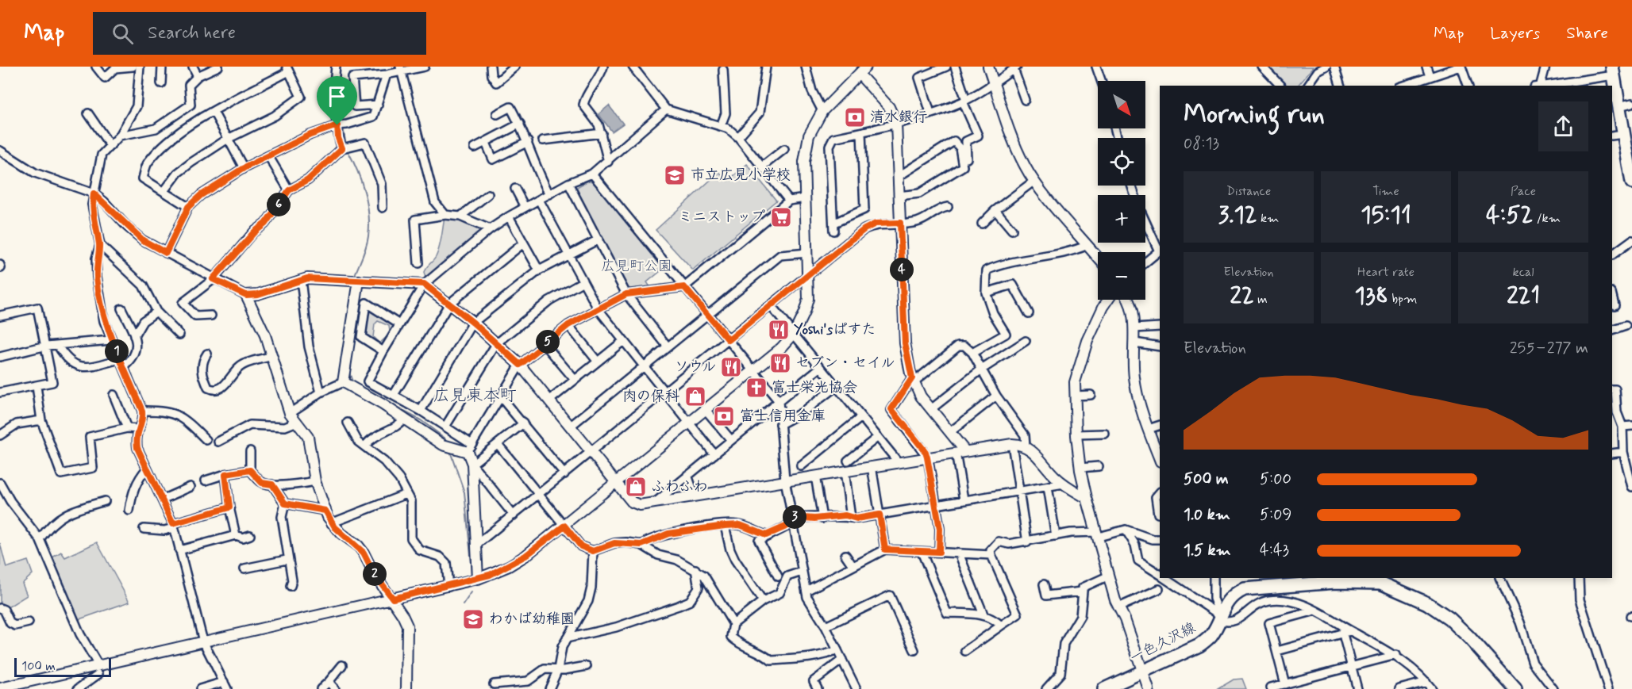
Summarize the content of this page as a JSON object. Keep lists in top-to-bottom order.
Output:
{
  "streets": {
    "main road": ["一色久沢線"]
  },
  "districts": ["広見東本町"],
  "parks": ["広見町公園"],
  "places": {
    "bank": ["清水銀行", "富士信用金庫"],
    "school or university": ["市立広見小学校", "わかば幼稚園"],
    "supermarket": ["ミニストップ"],
    "restaurant": ["Yoshi'sぱすた", "セブン・セイル", "ソウル"],
    "church": ["富士栄光協会"],
    "shop": ["肉の保科", "ふわふわ"]
  },
  "scale_bar": "100 m",
  "north": "bottom right",
  "page": {
    "header": "Map",
    "search": "Search here",
    "nav": ["Map", "Layers", "Share"],
    "map_buttons": ["+", "−"],
    "heading": ["Morning run", "08:13"],
    "stats": [
      ["Distance", "3.12 km"],
      ["Time", "15:11"],
      ["Pace", "4:52 /km"],
      ["Elevation", "22 m"],
      ["Heart rate", "138 bpm"],
      ["kcal", "221"]
    ],
    "pins": [
      "6",
      "4",
      "5",
      "1",
      "3",
      "2"
    ],
    "chart": ["Elevation", "255–277 m"],
    "list": [
      {
        "name": "500 m",
        "note": "5:00"
      },
      {
        "name": "1.0 km",
        "note": "5:09"
      },
      {
        "name": "1.5 km",
        "note": "4:43"
      }
    ],
    "scale": "100 m"
  }
}
